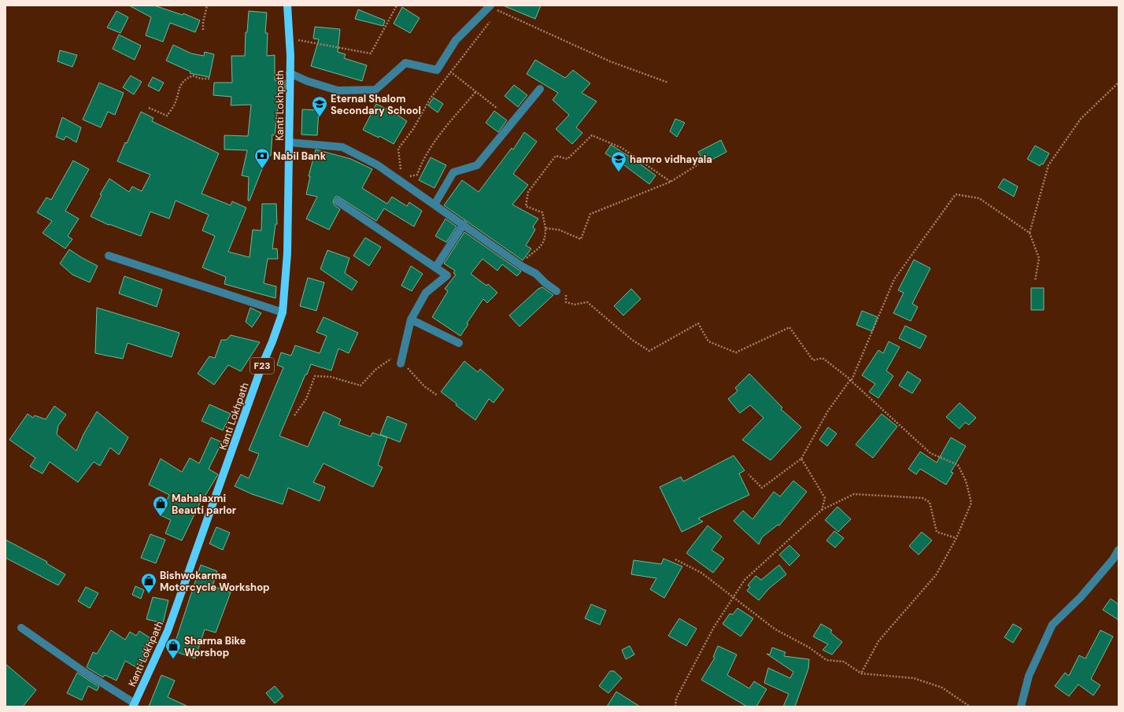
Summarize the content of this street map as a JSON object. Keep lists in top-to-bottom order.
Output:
{
  "streets": {
    "main road": ["Kanti Lokhpath", "F23"]
  },
  "places": {
    "school or university": ["Eternal Shalom Secondary School", "hamro vidhayala"],
    "bank": ["Nabil Bank"],
    "shop": ["Mahalaxmi Beauti parlor", "Bishwokarma Motorcycle Workshop", "Sharma Bike Worshop"]
  }
}
